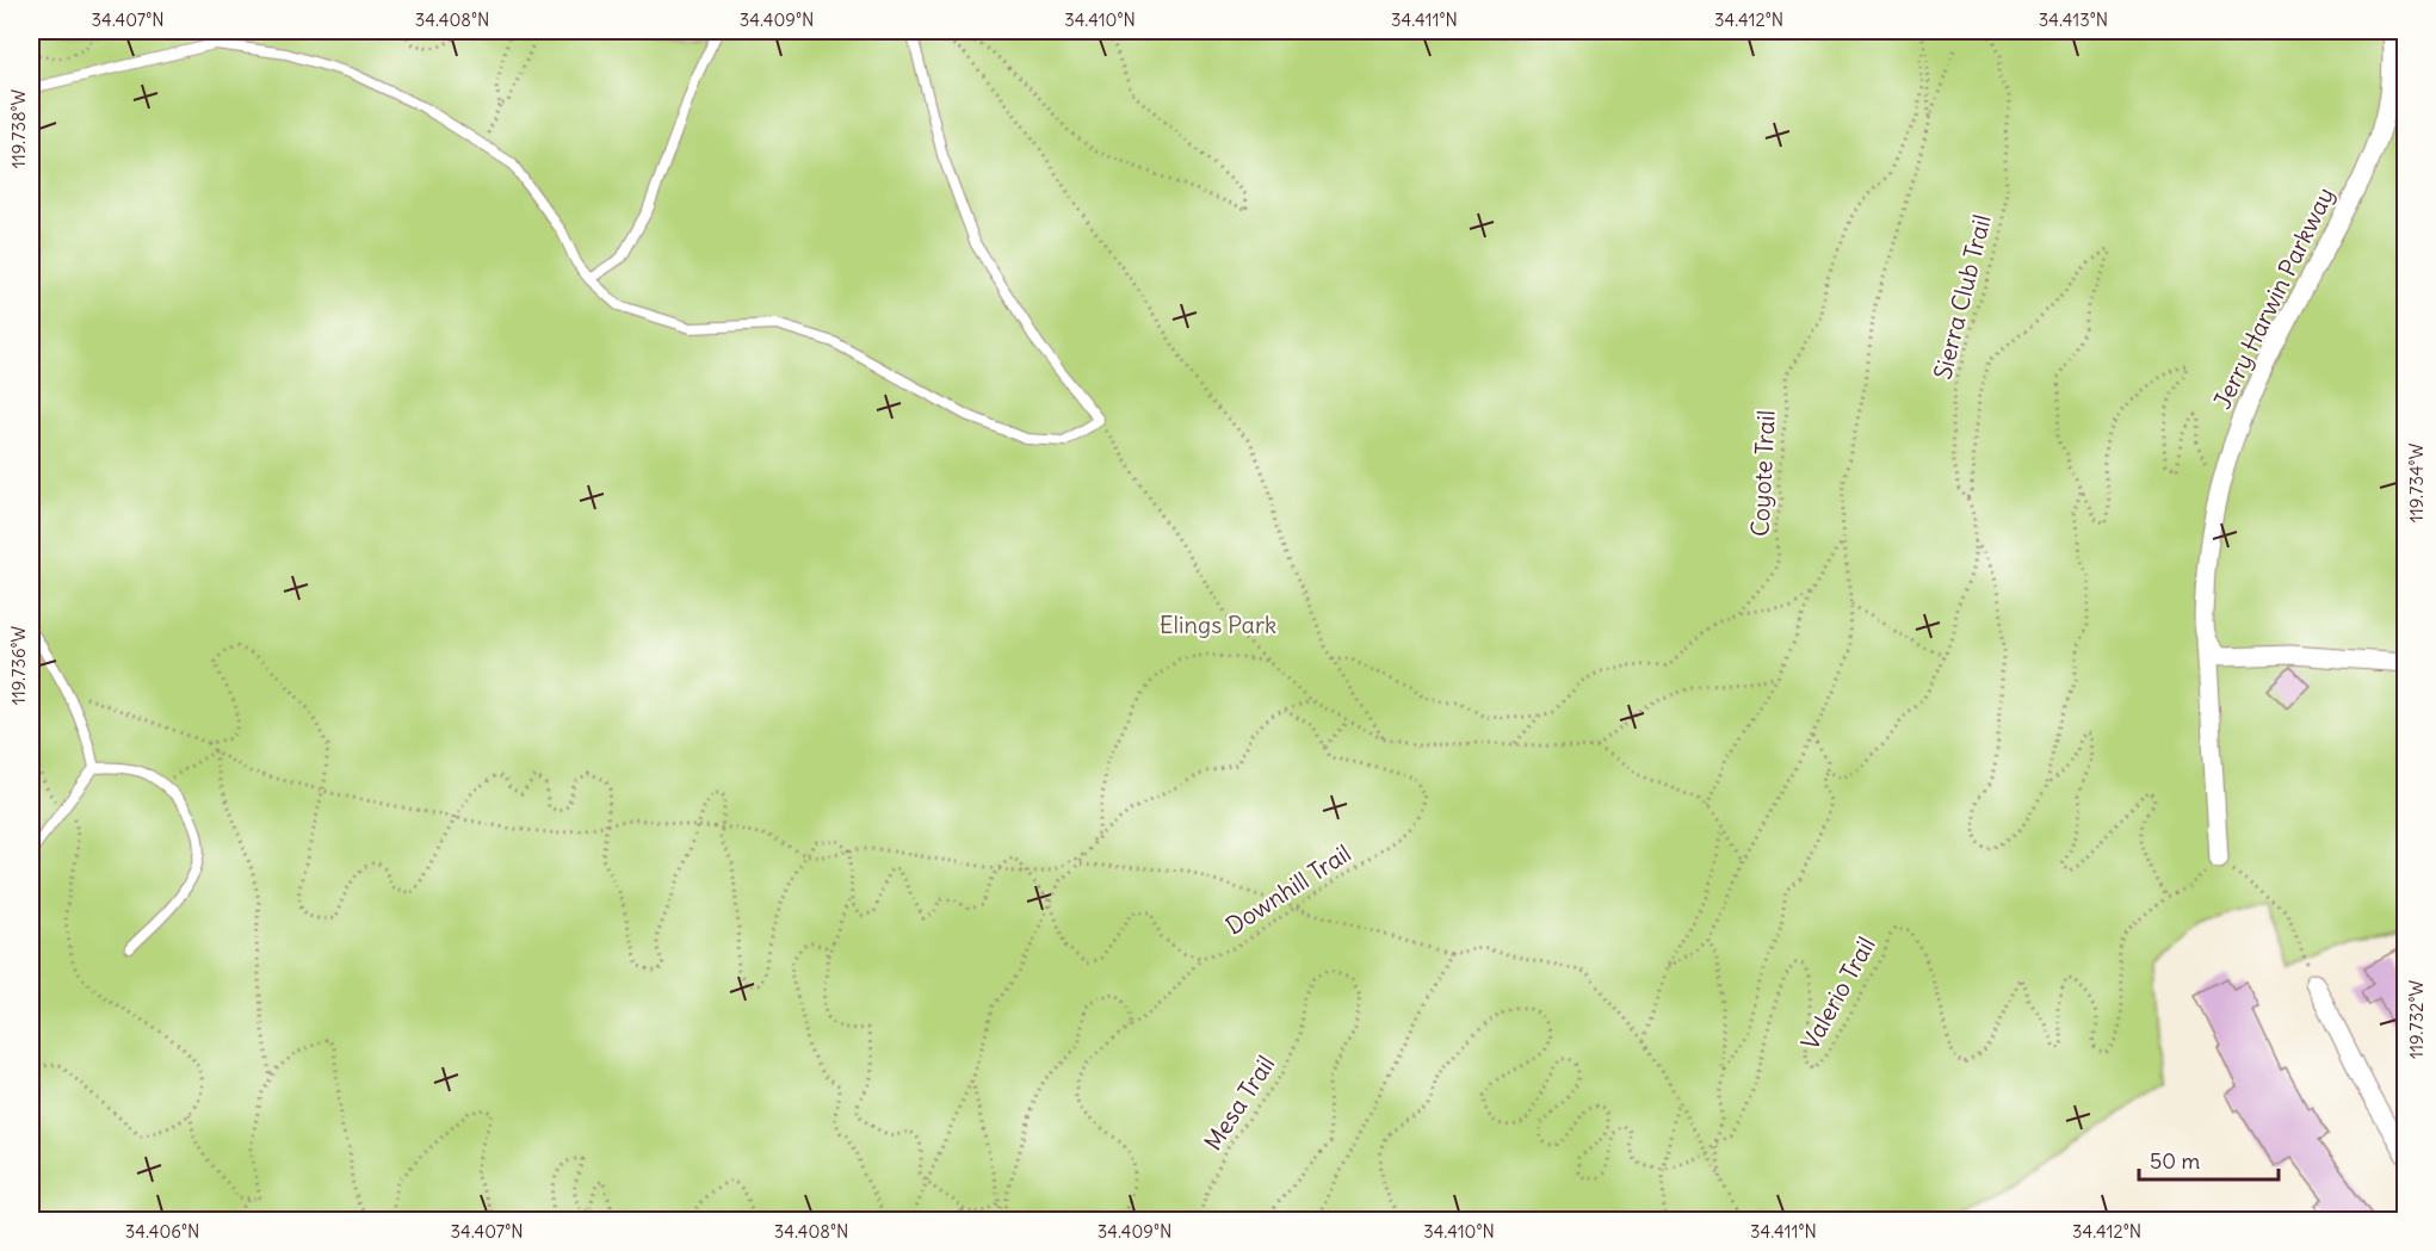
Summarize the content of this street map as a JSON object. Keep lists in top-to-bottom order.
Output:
{
  "streets": {
    "street": ["Jerry Harwin Parkway"],
    "path": [
      "Sierra Club Trail",
      "Coyote Trail",
      "Downhill Trail",
      "Valerio Trail",
      "Mesa Trail"
    ]
  },
  "crossings": [
    ["Sierra Club Trail", "Jerry Harwin Parkway"]
  ],
  "parks": ["Elings Park"],
  "scale_bar": "50 m",
  "coordinates": [
    "34.407°N",
    "34.408°N",
    "34.409°N",
    "34.410°N",
    "34.411°N",
    "34.412°N",
    "34.413°N",
    "119.738°W",
    "119.734°W",
    "119.736°W",
    "119.732°W",
    "34.406°N"
  ]
}
